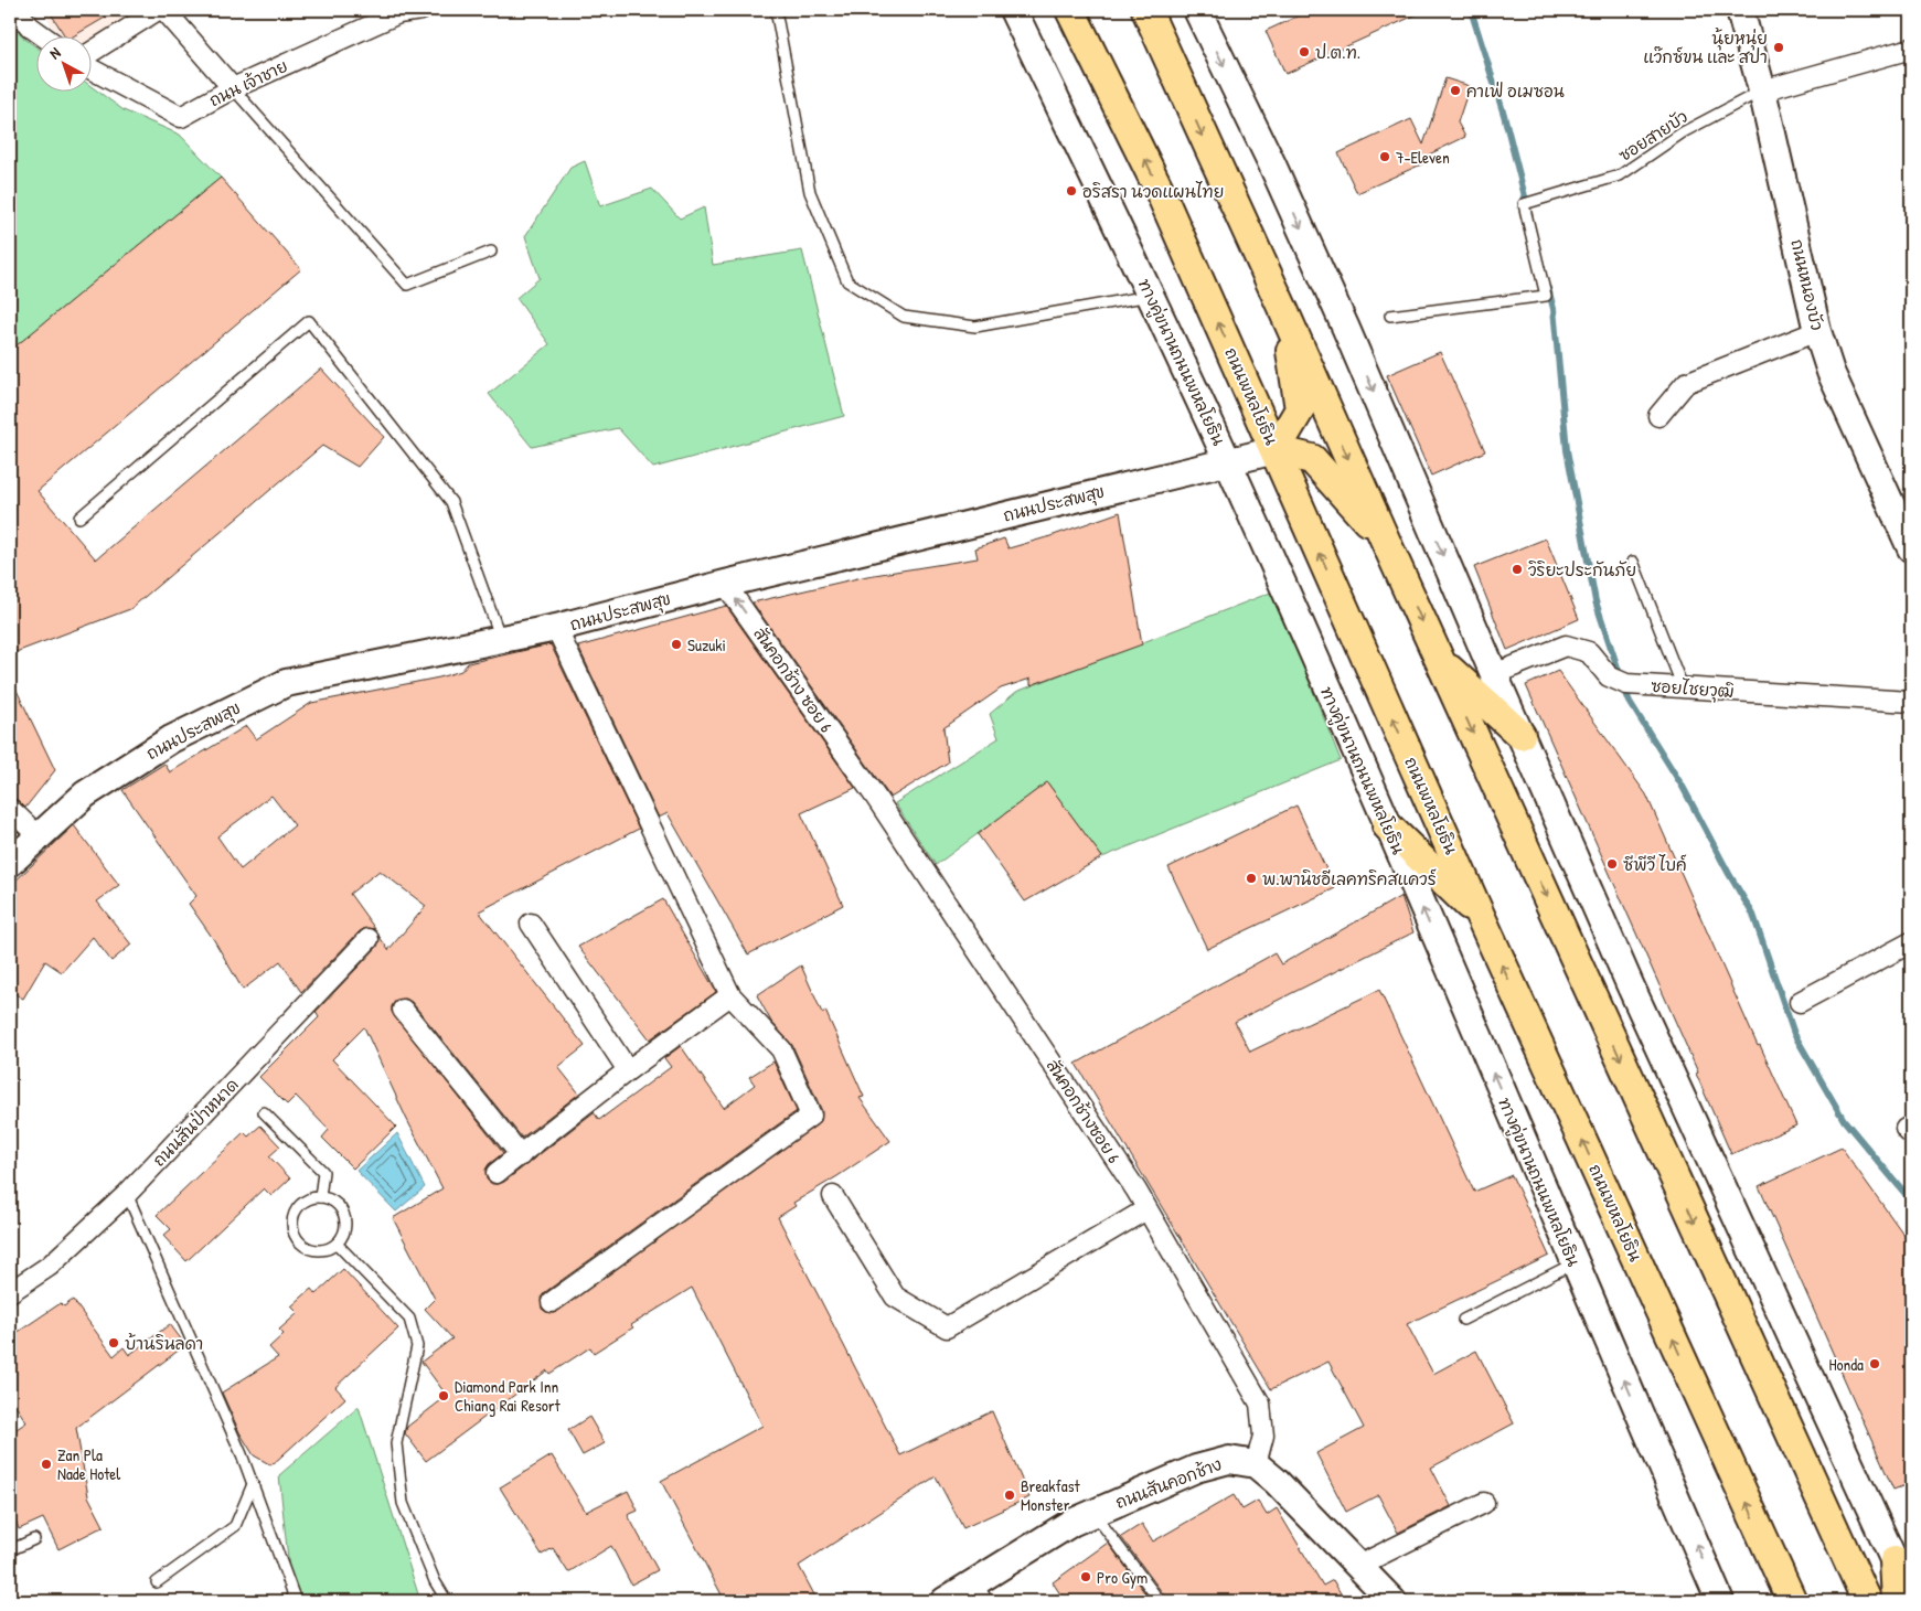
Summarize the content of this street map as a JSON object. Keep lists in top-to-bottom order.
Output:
{
  "streets": {
    "main road": [
      "ถนนหนองบัว",
      "ทางคู่ขนานถนนพหลโยธิน",
      "ถนนพหลโยธิน",
      "ถนนประสพสุข",
      "ถนนสันคอกช้าง"
    ],
    "street": [
      "ถนน เจ้าชาย",
      "สันคอกช้าง ซอย 6",
      "ซอยไชยวุฒิ",
      "สันคอกช้างซอย 6",
      "ถนนสันป่าหนาด"
    ],
    "lane": ["ซอยสายบัว"]
  },
  "crossings": [
    ["ซอยสายบัว", "ถนนหนองบัว"],
    ["ทางคู่ขนานถนนพหลโยธิน", "ถนนประสพสุข"],
    ["ถนนพหลโยธิน", "ถนนประสพสุข"],
    ["ถนนประสพสุข", "สันคอกช้าง ซอย 6"],
    ["สันคอกช้าง ซอย 6", "สันคอกช้างซอย 6"],
    ["สันคอกช้างซอย 6", "ถนนสันคอกช้าง"]
  ],
  "one_way": ["สันคอกช้าง ซอย 6"],
  "places": [
    "นุ้ยหนุ่ย แว๊กซ์ขน และ สปา",
    "ป.ต.ท.",
    "คาเฟ่ อเมซอน",
    "7-Eleven",
    "อริสรา นวดแผนไทย",
    "วิริยะประกันภัย",
    "Suzuki",
    "ซีพีวี ไบค์",
    "พ.พานิชอีเลคทริคสแควร์",
    "บ้านรินลดา",
    "Honda",
    "Diamond Park Inn Chiang Rai Resort",
    "Zan Pla Nade Hotel",
    "Breakfast Monster",
    "Pro Gym"
  ],
  "north": "top left"
}
